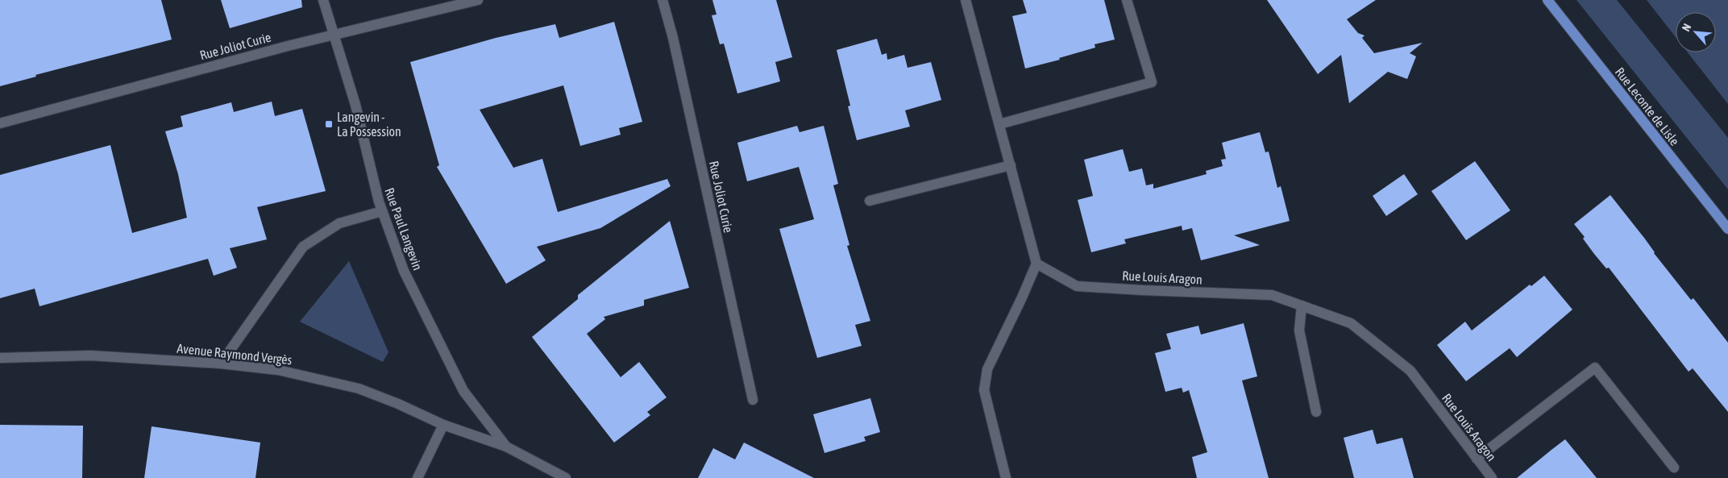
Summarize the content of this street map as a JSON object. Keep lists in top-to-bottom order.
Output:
{
  "streets": {
    "main road": ["Rue Leconte de Lisle"],
    "street": [
      "Rue Joliot Curie",
      "Rue Paul Langevin",
      "Rue Louis Aragon",
      "Avenue Raymond Vergès"
    ]
  },
  "crossings": [
    ["Rue Joliot Curie", "Rue Paul Langevin"],
    ["Rue Paul Langevin", "Avenue Raymond Vergès"]
  ],
  "places": {
    "transit": ["Langevin - La Possession"]
  },
  "north": "top left"
}
